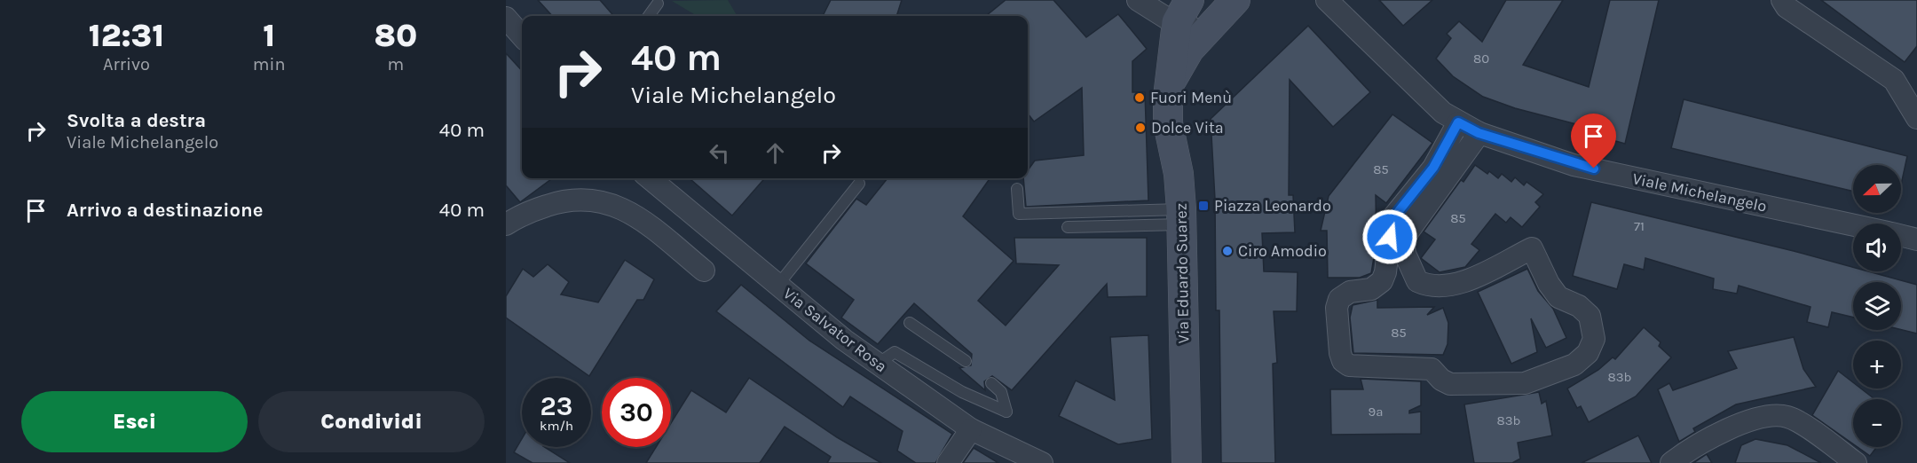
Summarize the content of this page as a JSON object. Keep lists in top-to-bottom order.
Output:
{
  "streets": {
    "street": ["Viale Michelangelo", "Via Eduardo Suarez", "Via Salvator Rosa"]
  },
  "places": {
    "other": ["Fuori Menù", "Dolce Vita", "Ciro Amodio"],
    "transit": ["Piazza Leonardo"]
  },
  "house_numbers": [
    "80",
    "85",
    "85",
    "71",
    "85",
    "83b",
    "9a",
    "83b"
  ],
  "north": "left",
  "page": {
    "eta": [
      "12:31",
      "Arrivo",
      "1",
      "min",
      "80",
      "m"
    ],
    "turn": ["40 m", "Viale Michelangelo"],
    "list": [
      {
        "name": "Svolta a destra",
        "note": "Viale Michelangelo",
        "value": "40 m"
      },
      {
        "name": "Arrivo a destinazione",
        "value": "40 m"
      }
    ],
    "map_buttons": ["+", "−"],
    "speed": "23 km/h",
    "limit": "30",
    "buttons": ["Esci", "Condividi"]
  }
}
